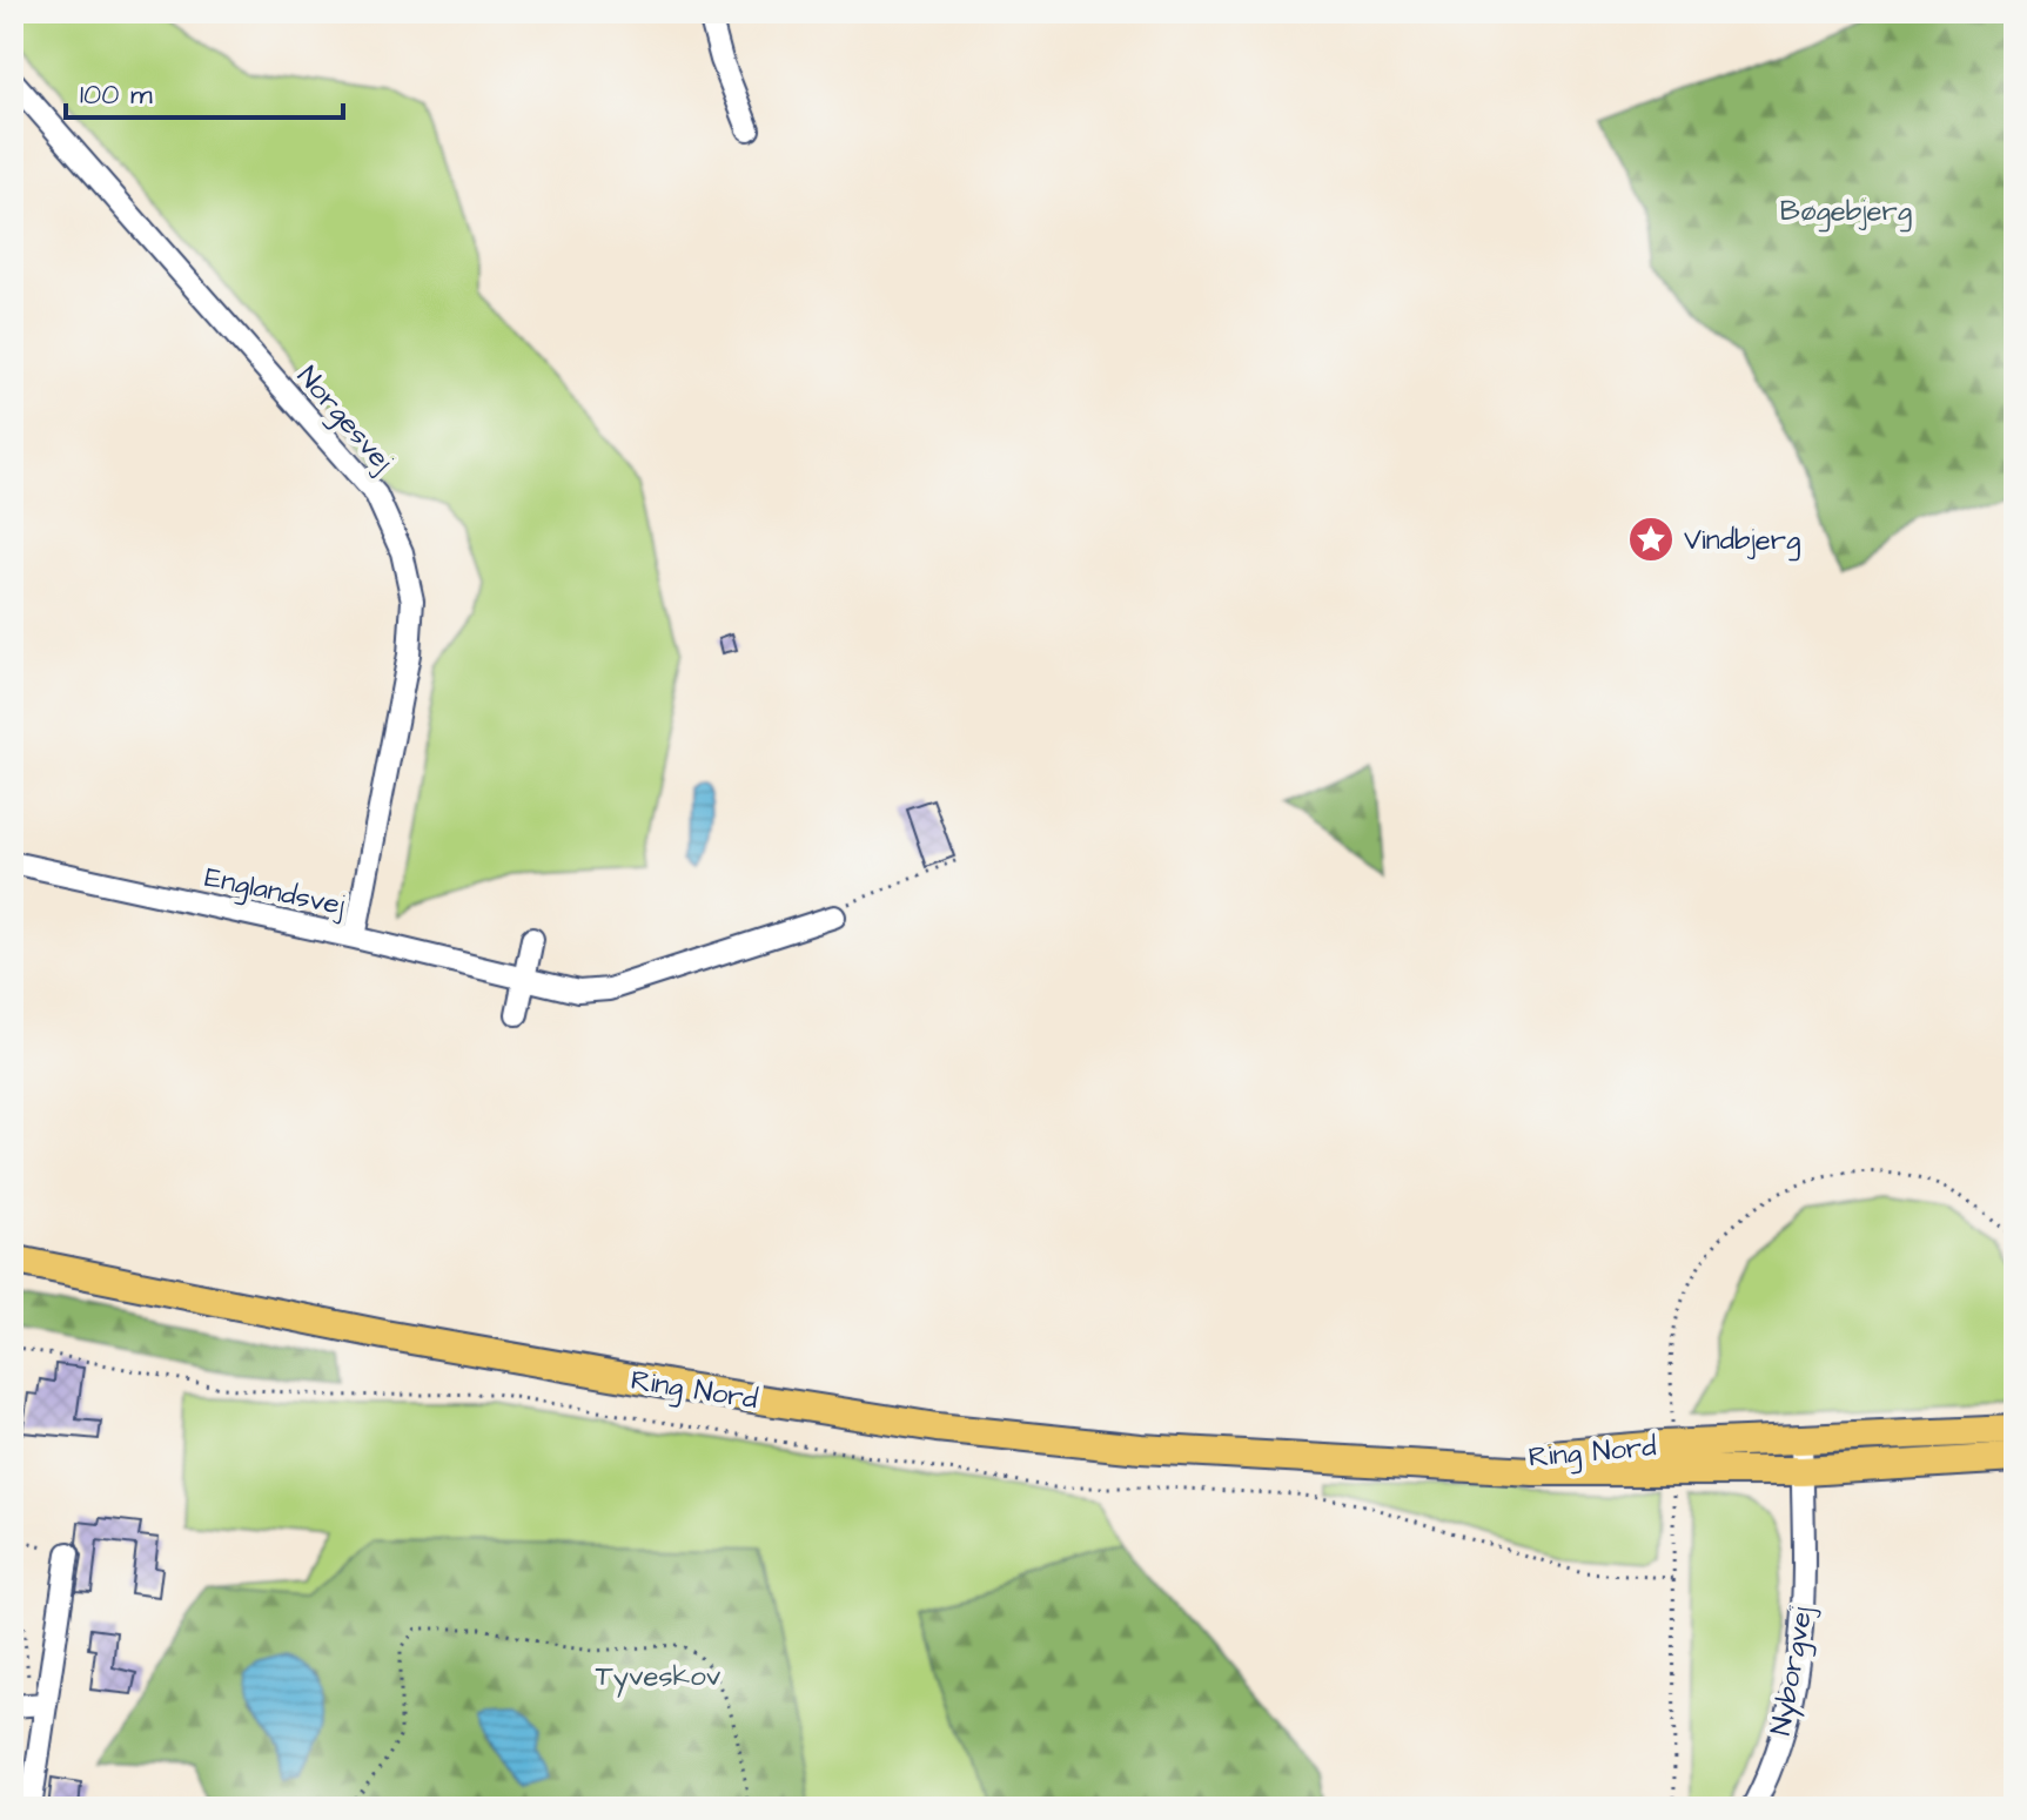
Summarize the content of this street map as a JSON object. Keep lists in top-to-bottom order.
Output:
{
  "streets": {
    "main road": ["Ring Nord"],
    "street": ["Norgesvej", "Englandsvej", "Nyborgvej"]
  },
  "crossings": [
    ["Norgesvej", "Englandsvej"],
    ["Ring Nord", "Nyborgvej"]
  ],
  "parks": ["Bøgebjerg", "Tyveskov"],
  "places": {
    "place": ["Vindbjerg"]
  },
  "scale_bar": "100 m"
}
